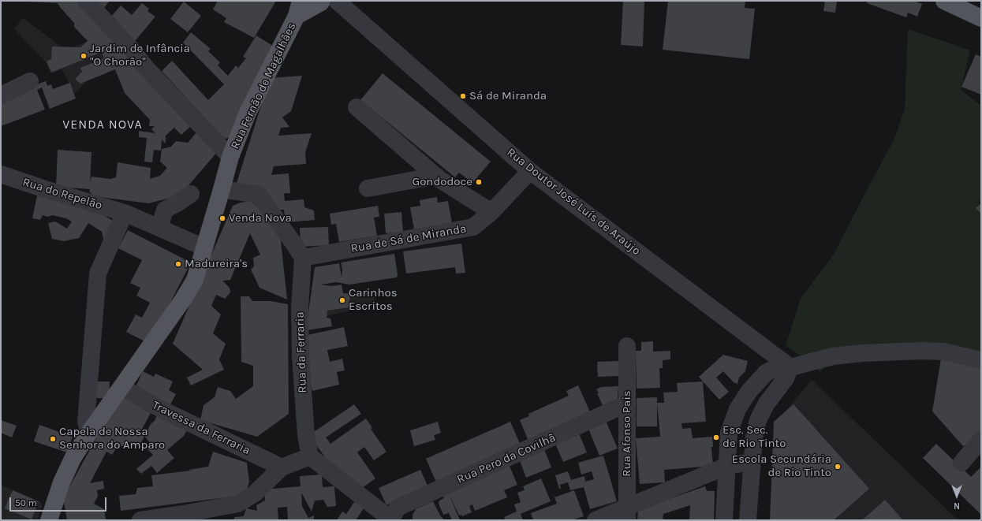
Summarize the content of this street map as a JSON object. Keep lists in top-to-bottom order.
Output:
{
  "streets": {
    "main road": ["Rua Fernão de Magalhães"],
    "street": [
      "Rua do Repelão",
      "Rua Doutor José Luís de Araújo",
      "Rua de Sá de Miranda",
      "Rua da Ferraria",
      "Travessa da Ferraria",
      "Rua Afonso Pais",
      "Rua Pero da Covilhã"
    ]
  },
  "crossings": [
    ["Rua Fernão de Magalhães", "Rua do Repelão"],
    ["Rua Fernão de Magalhães", "Rua Doutor José Luís de Araújo"],
    ["Rua Fernão de Magalhães", "Travessa da Ferraria"],
    ["Rua Doutor José Luís de Araújo", "Rua de Sá de Miranda"],
    ["Rua de Sá de Miranda", "Rua da Ferraria"],
    ["Rua Afonso Pais", "Rua Pero da Covilhã"]
  ],
  "districts": ["VENDA NOVA"],
  "places": [
    "Jardim de Infância \"O Chorão\"",
    "Sá de Miranda",
    "Gondodoce",
    "Venda Nova",
    "Madureira's",
    "Carinhos Escritos",
    "Esc. Sec. de Rio Tinto",
    "Capela de Nossa Senhora do Amparo",
    "Escola Secundária de Rio Tinto"
  ],
  "scale_bar": "50 m",
  "north": "bottom"
}
